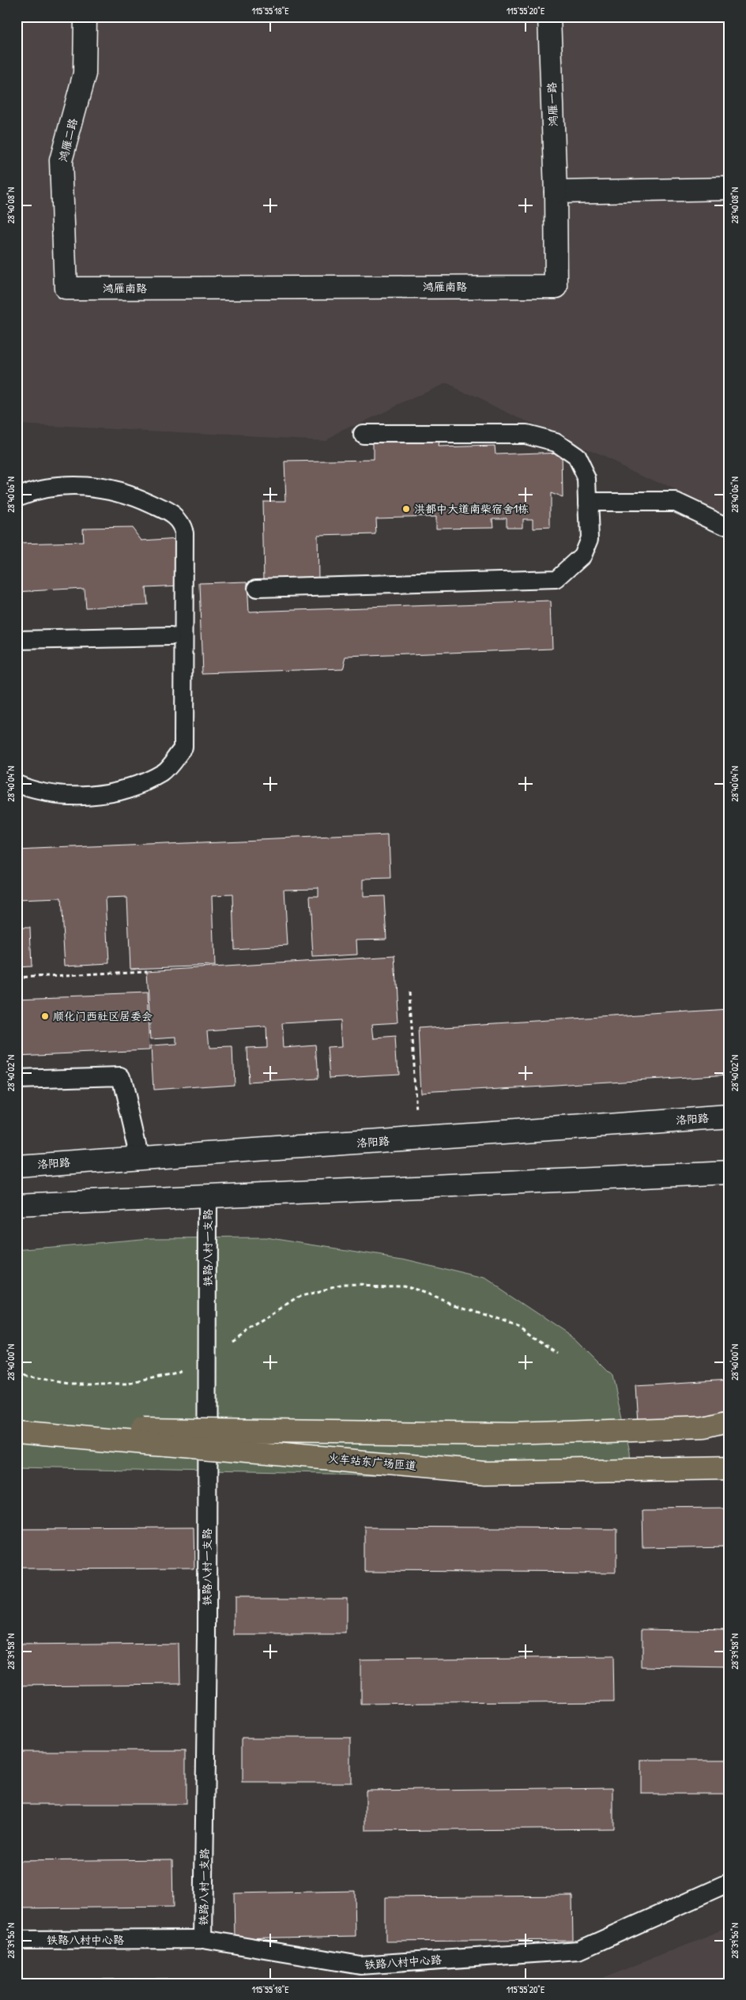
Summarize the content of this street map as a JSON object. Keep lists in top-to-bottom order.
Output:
{
  "streets": {
    "highway": ["火车站东广场匝道"],
    "main road": [
      "鸿雁一路",
      "鸿雁二路",
      "鸿雁南路",
      "洛阳路"
    ],
    "lane": ["铁路八村一支路", "铁路八村中心路"]
  },
  "crossings": [
    ["鸿雁一路", "鸿雁南路"],
    ["鸿雁二路", "鸿雁南路"],
    ["铁路八村一支路", "铁路八村中心路"]
  ],
  "places": ["洪都中大道南柴宿舍1栋", "顺化门西社区居委会"],
  "coordinates": [
    "115°55'18\"E",
    "115°55'20\"E",
    "28°40'08\"N",
    "28°40'06\"N",
    "28°40'04\"N",
    "28°40'02\"N",
    "28°40'00\"N",
    "28°39'58\"N",
    "28°39'56\"N"
  ]
}
